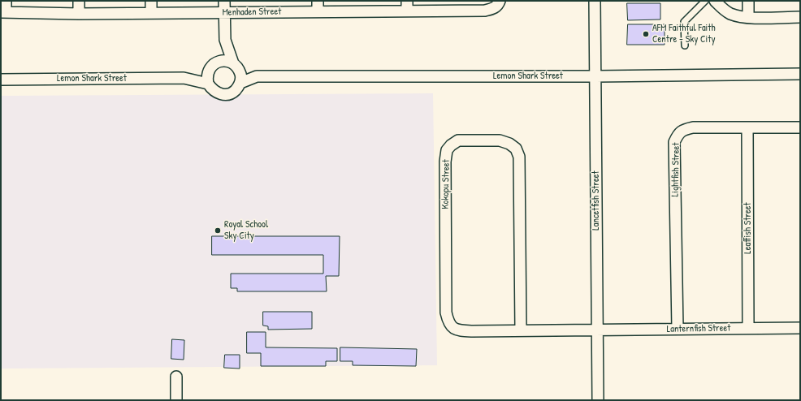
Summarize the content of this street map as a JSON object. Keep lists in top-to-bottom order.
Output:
{
  "streets": {
    "street": [
      "Menhaden Street",
      "Lemon Shark Street",
      "Lightfish Street",
      "Kokopu Street",
      "Lancetfish Street",
      "Leaffish Street",
      "Lanternfish Street"
    ]
  },
  "crossings": [
    ["Lemon Shark Street", "Lancetfish Street"],
    ["Lightfish Street", "Leaffish Street"],
    ["Lightfish Street", "Lanternfish Street"],
    ["Kokopu Street", "Lancetfish Street"],
    ["Kokopu Street", "Lanternfish Street"],
    ["Lancetfish Street", "Lanternfish Street"],
    ["Leaffish Street", "Lanternfish Street"]
  ],
  "places": ["AFM Faithful Faith Centre - Sky City", "Royal School Sky City"]
}
